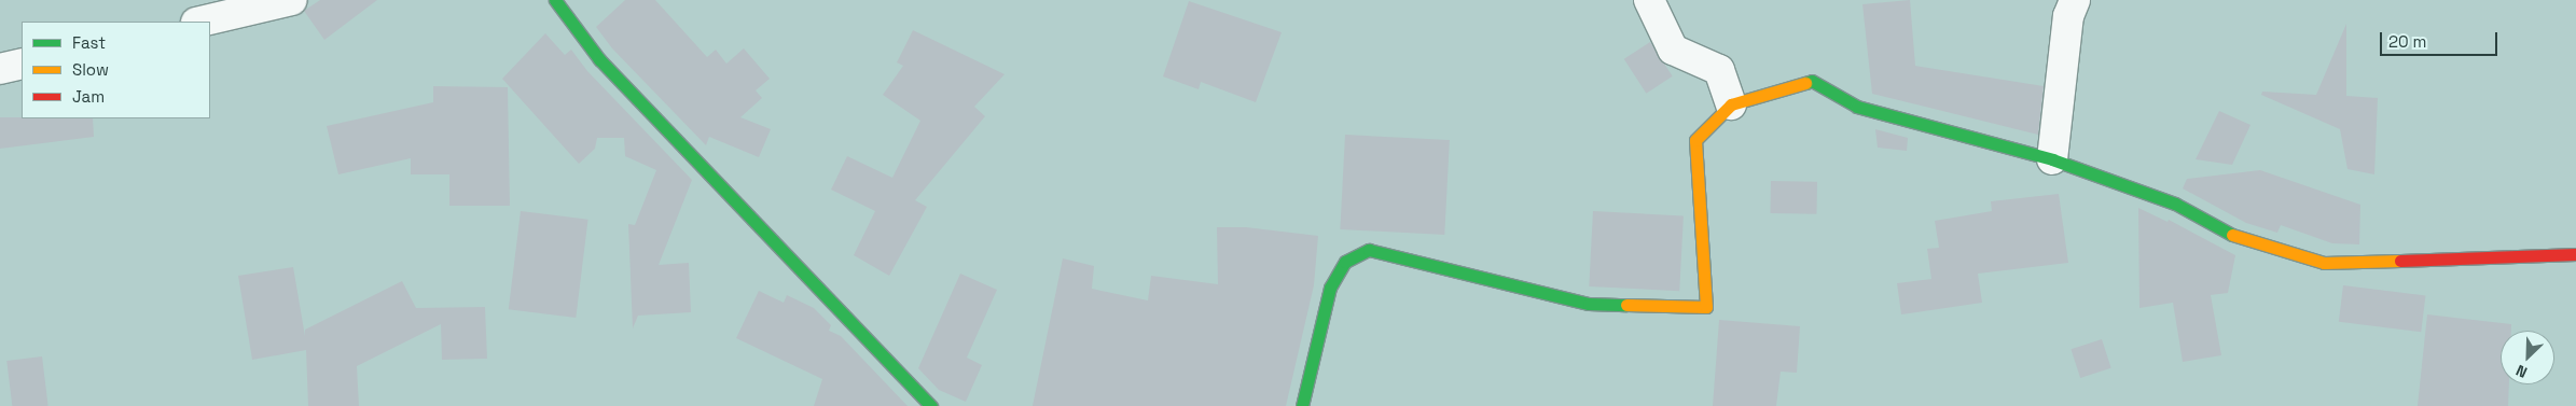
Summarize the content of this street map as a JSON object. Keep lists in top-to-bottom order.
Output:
{
  "legend": ["Fast", "Slow", "Jam"],
  "scale_bar": "20 m",
  "north": "bottom left"
}
